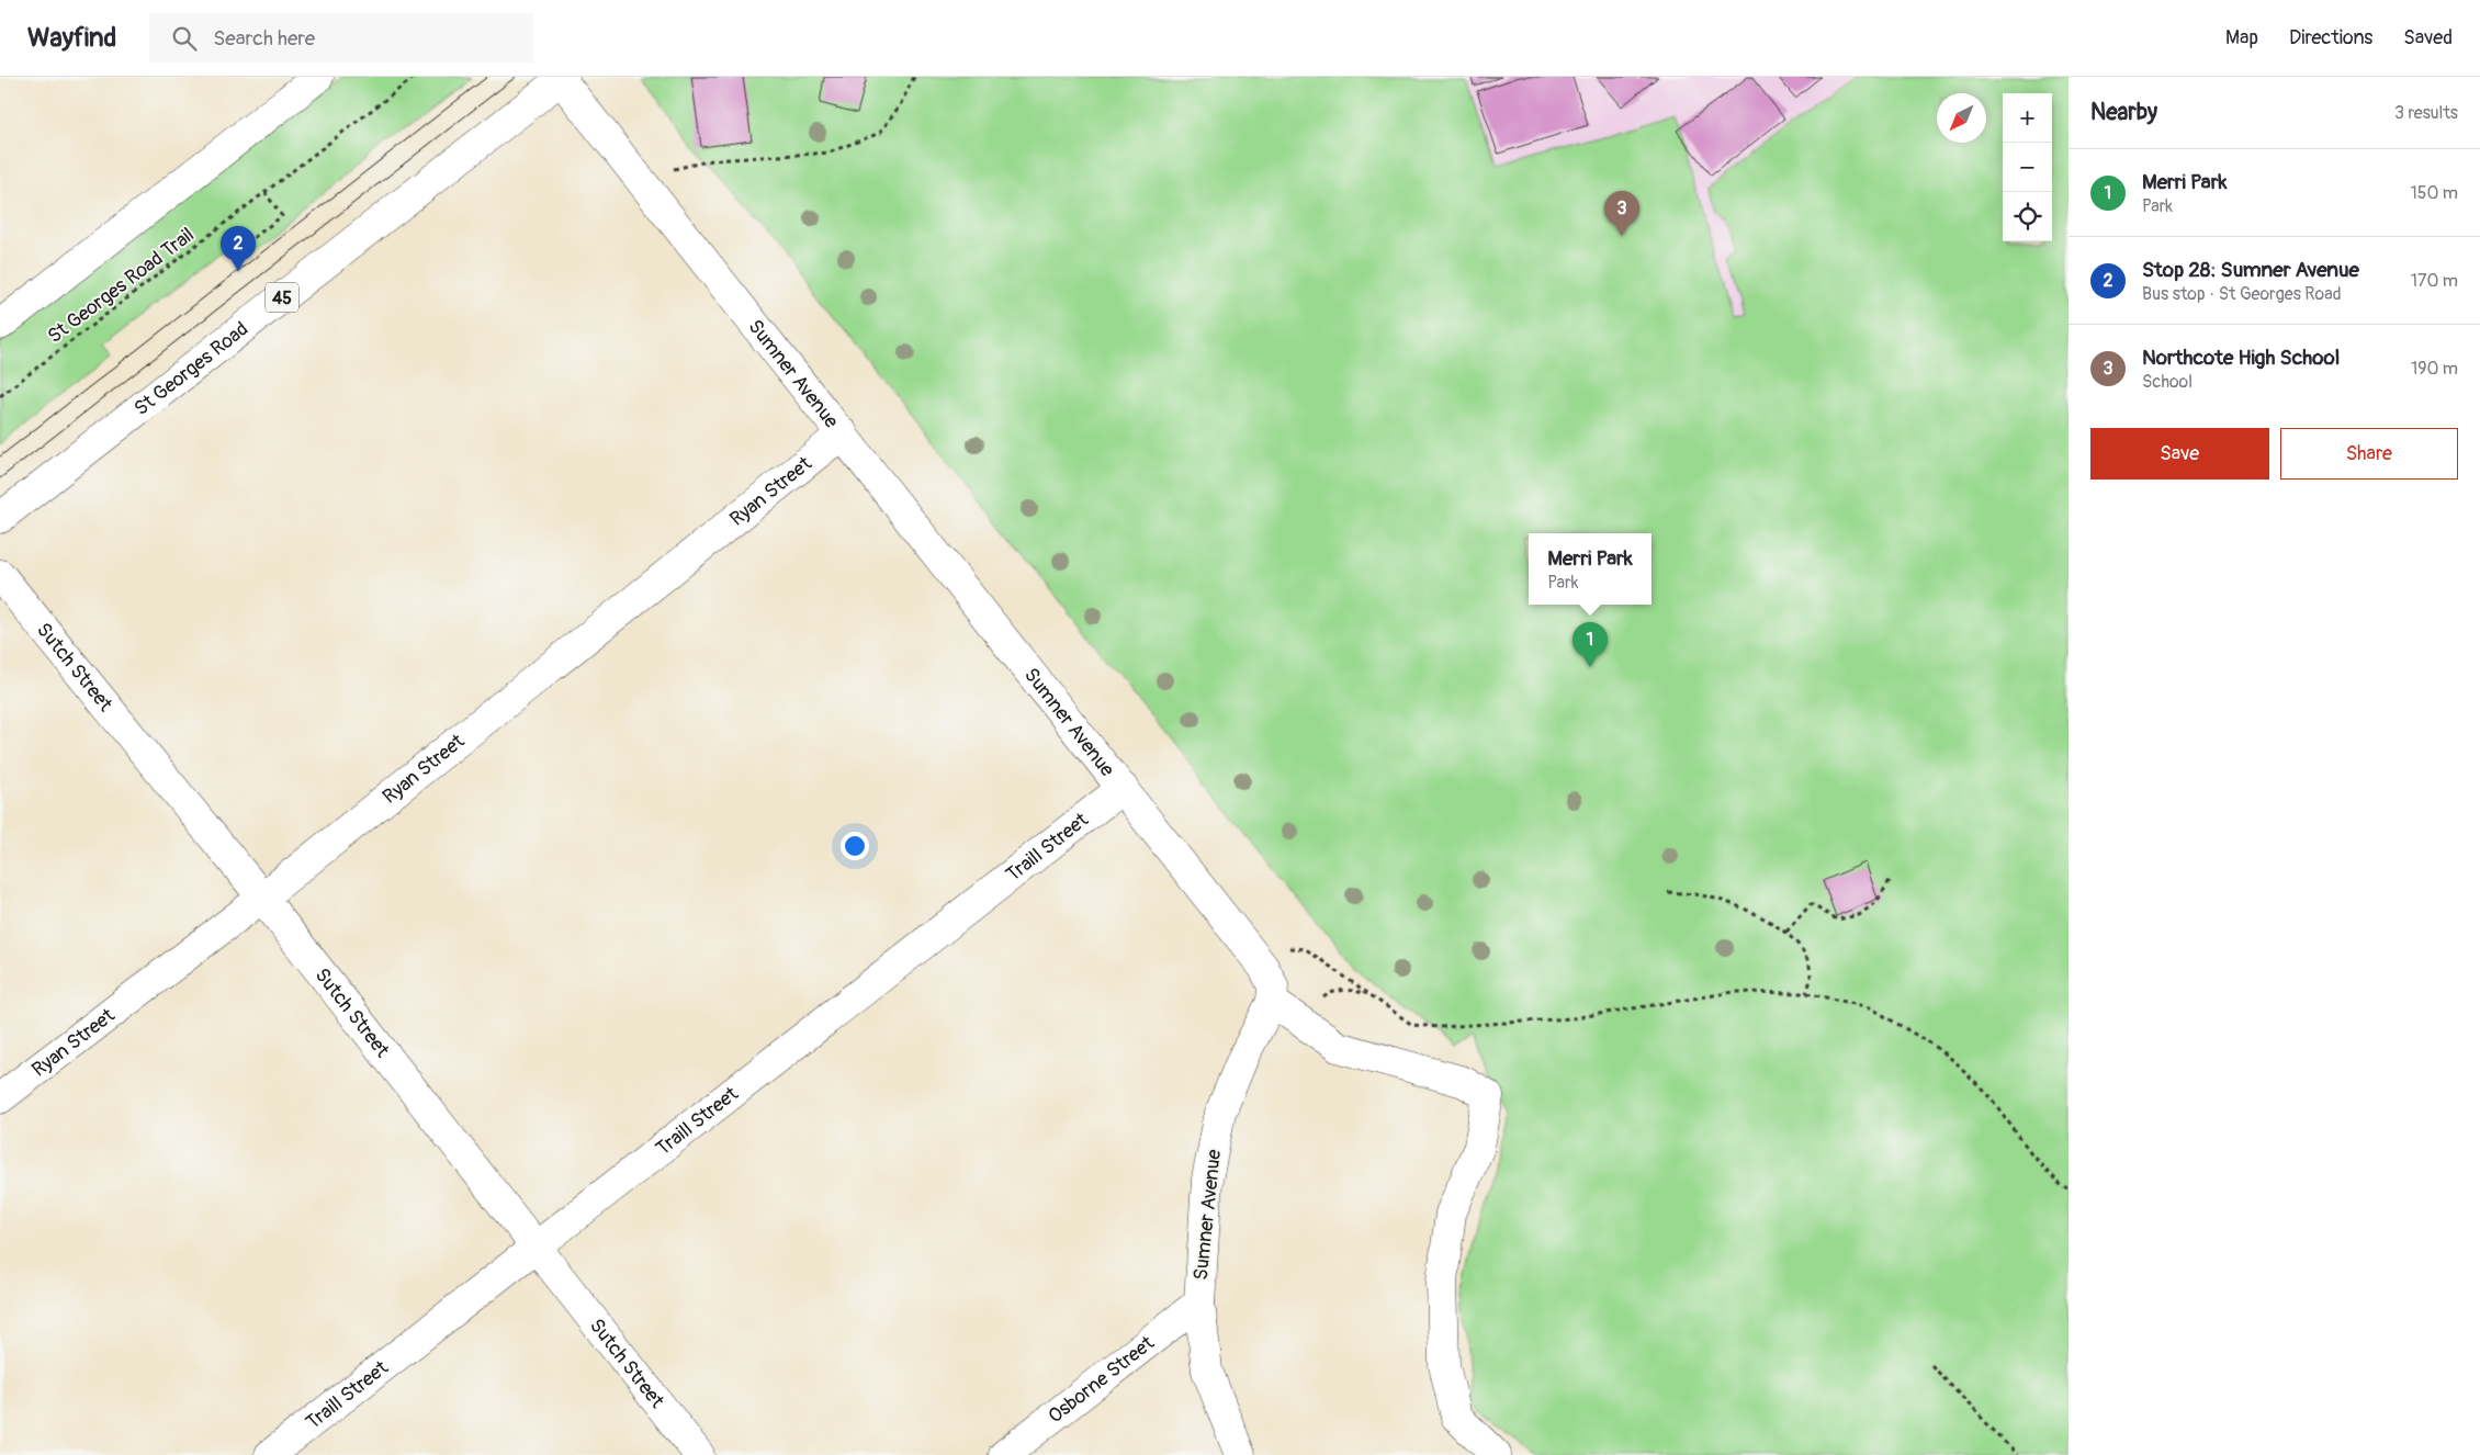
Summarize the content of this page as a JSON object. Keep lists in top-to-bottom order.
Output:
{
  "streets": {
    "main road": [
      "45",
      "St Georges Road",
      "Sumner Avenue",
      "Ryan Street",
      "Sutch Street",
      "Traill Street",
      "Osborne Street"
    ],
    "path": ["St Georges Road Trail"]
  },
  "crossings": [
    ["St Georges Road", "Sumner Avenue"],
    ["Sumner Avenue", "Ryan Street"],
    ["Sumner Avenue", "Traill Street"],
    ["Sumner Avenue", "Osborne Street"],
    ["Ryan Street", "Sutch Street"],
    ["Sutch Street", "Traill Street"]
  ],
  "north": "bottom left",
  "page": {
    "header": "Wayfind",
    "search": "Search here",
    "nav": ["Map", "Directions", "Saved"],
    "heading": ["Nearby", "3 results"],
    "map_buttons": ["+", "−"],
    "list": [
      {
        "mark": "1",
        "name": "Merri Park",
        "note": "Park",
        "value": "150 m"
      },
      {
        "mark": "2",
        "name": "Stop 28: Sumner Avenue",
        "note": "Bus stop · St Georges Road",
        "value": "170 m"
      },
      {
        "mark": "3",
        "name": "Northcote High School",
        "note": "School",
        "value": "190 m"
      }
    ],
    "pins": ["3", "2", "1"],
    "buttons": ["Save", "Share"],
    "popup": ["Merri Park", "Park"]
  }
}
